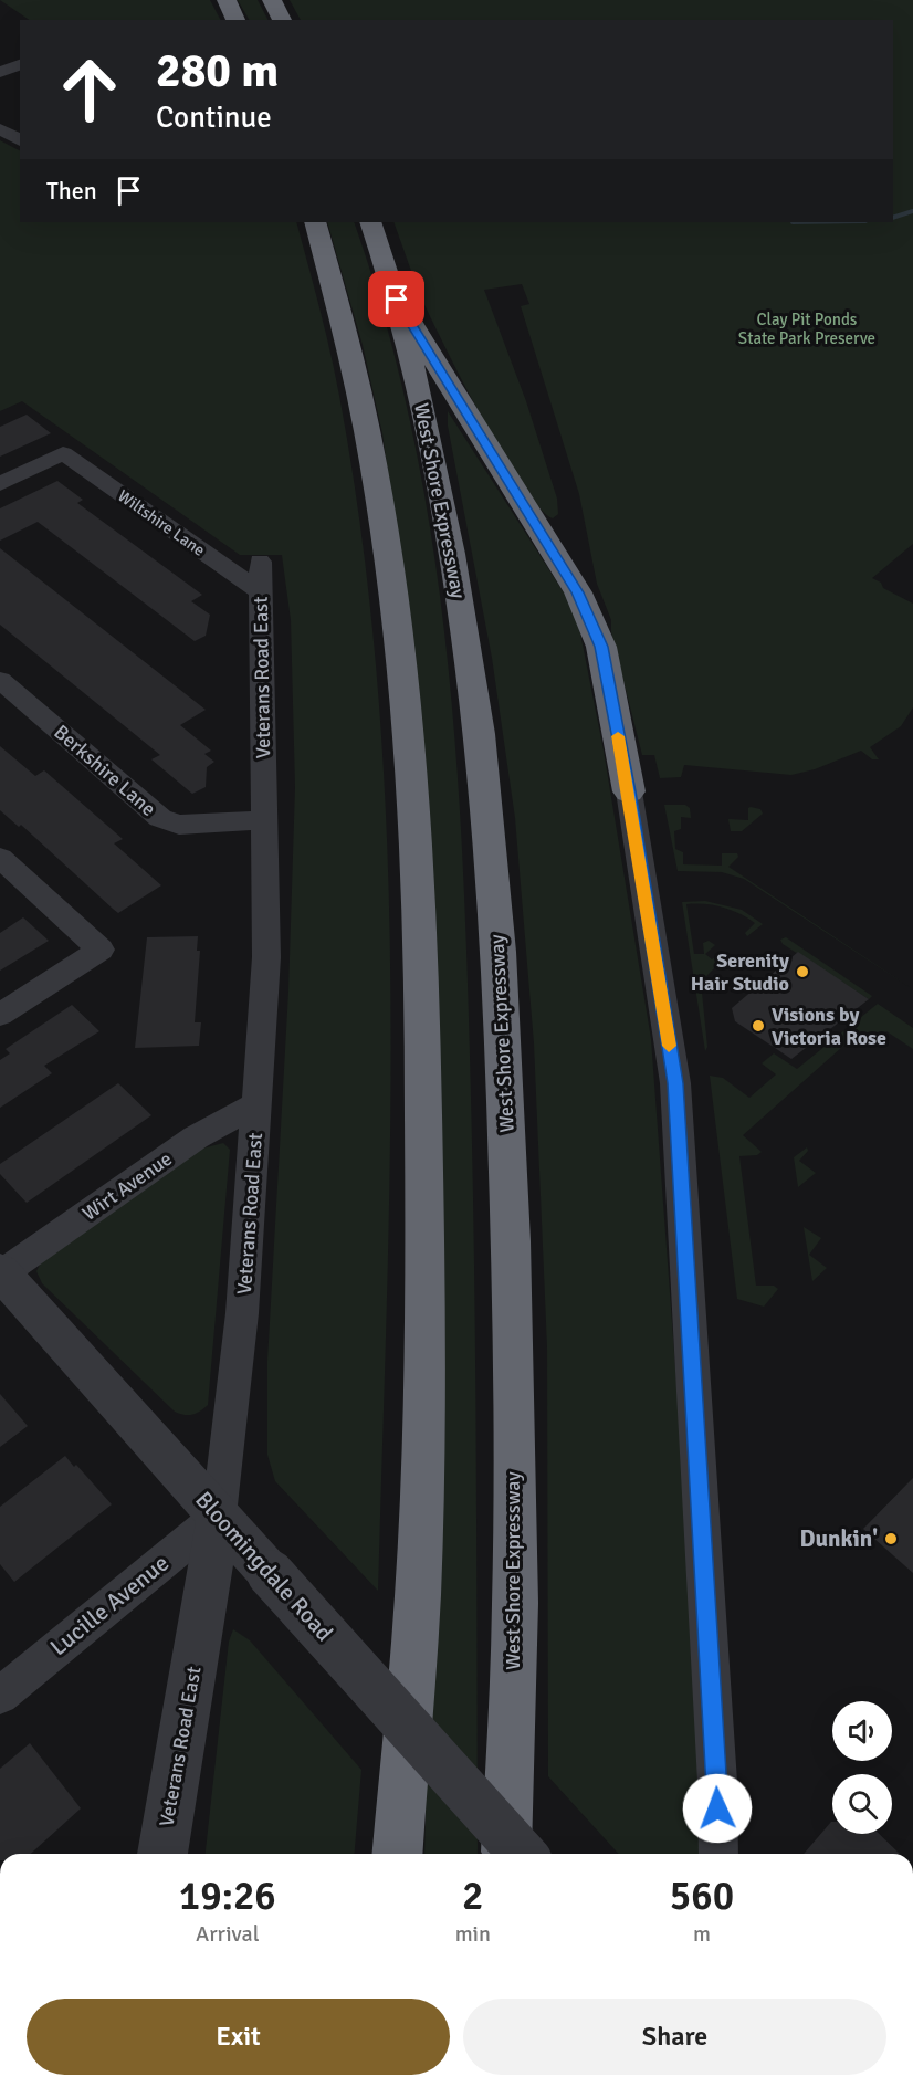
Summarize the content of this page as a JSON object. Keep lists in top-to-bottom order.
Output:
{
  "streets": {
    "highway": ["West Shore Expressway"],
    "street": [
      "Wiltshire Lane",
      "Veterans Road East",
      "Berkshire Lane",
      "Wirt Avenue",
      "Bloomingdale Road",
      "Lucille Avenue"
    ]
  },
  "crossings": [
    ["Wiltshire Lane", "Veterans Road East"],
    ["Veterans Road East", "Berkshire Lane"],
    ["Veterans Road East", "Wirt Avenue"],
    ["Veterans Road East", "Bloomingdale Road"],
    ["Veterans Road East", "Lucille Avenue"],
    ["Wirt Avenue", "Bloomingdale Road"],
    ["Bloomingdale Road", "Lucille Avenue"]
  ],
  "parks": ["Clay Pit Ponds State Park Preserve"],
  "places": ["Serenity Hair Studio", "Visions by Victoria Rose", "Dunkin'"],
  "page": {
    "turn": ["280 m", "Continue"],
    "then": "Then",
    "eta": [
      "19:26",
      "Arrival",
      "2",
      "min",
      "560",
      "m"
    ],
    "buttons": ["Exit", "Share"]
  }
}
